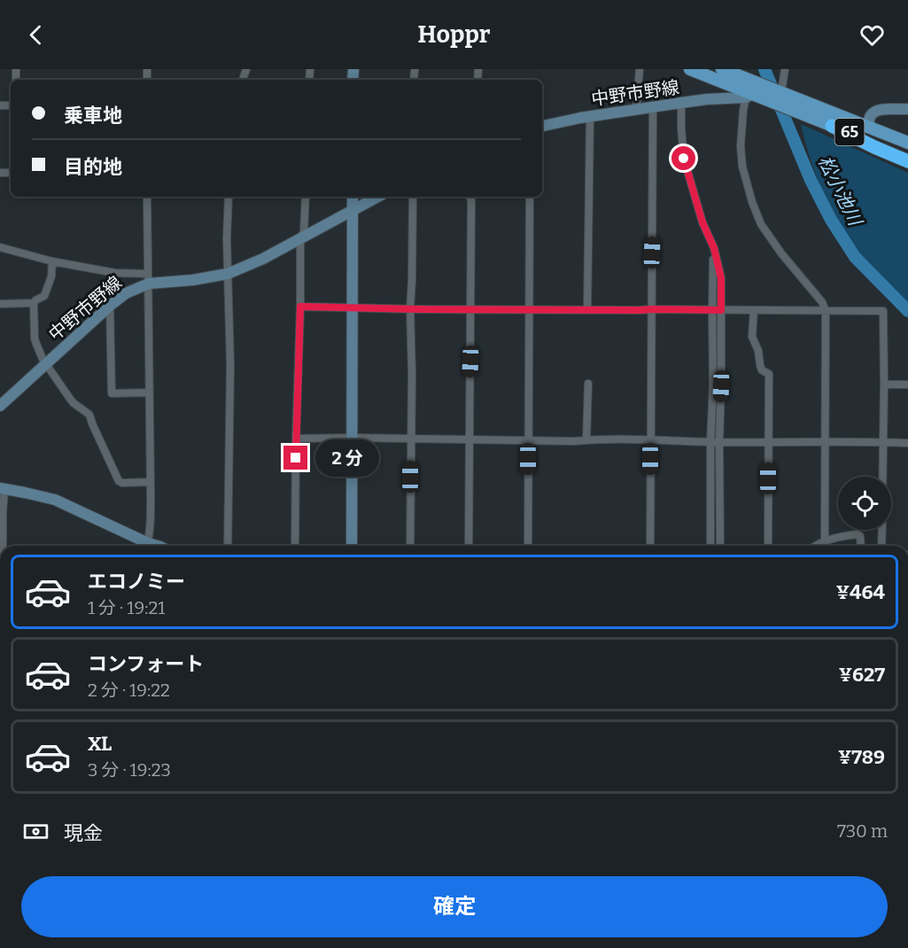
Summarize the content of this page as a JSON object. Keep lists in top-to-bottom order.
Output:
{
  "streets": {
    "main road": ["中野市野線", "65"]
  },
  "crossings": [
    ["中野市野線", "65"]
  ],
  "water": ["松小池川"],
  "page": {
    "header": "Hoppr",
    "banner": ["乗車地", "目的地"],
    "bubble": "2 分",
    "list": [
      {
        "name": "エコノミー",
        "note": "1 分 · 19:21",
        "value": "¥464"
      },
      {
        "name": "コンフォート",
        "note": "2 分 · 19:22",
        "value": "¥627"
      },
      {
        "name": "XL",
        "note": "3 分 · 19:23",
        "value": "¥789"
      }
    ],
    "pay": ["現金", "730 m"],
    "buttons": "確定"
  }
}
